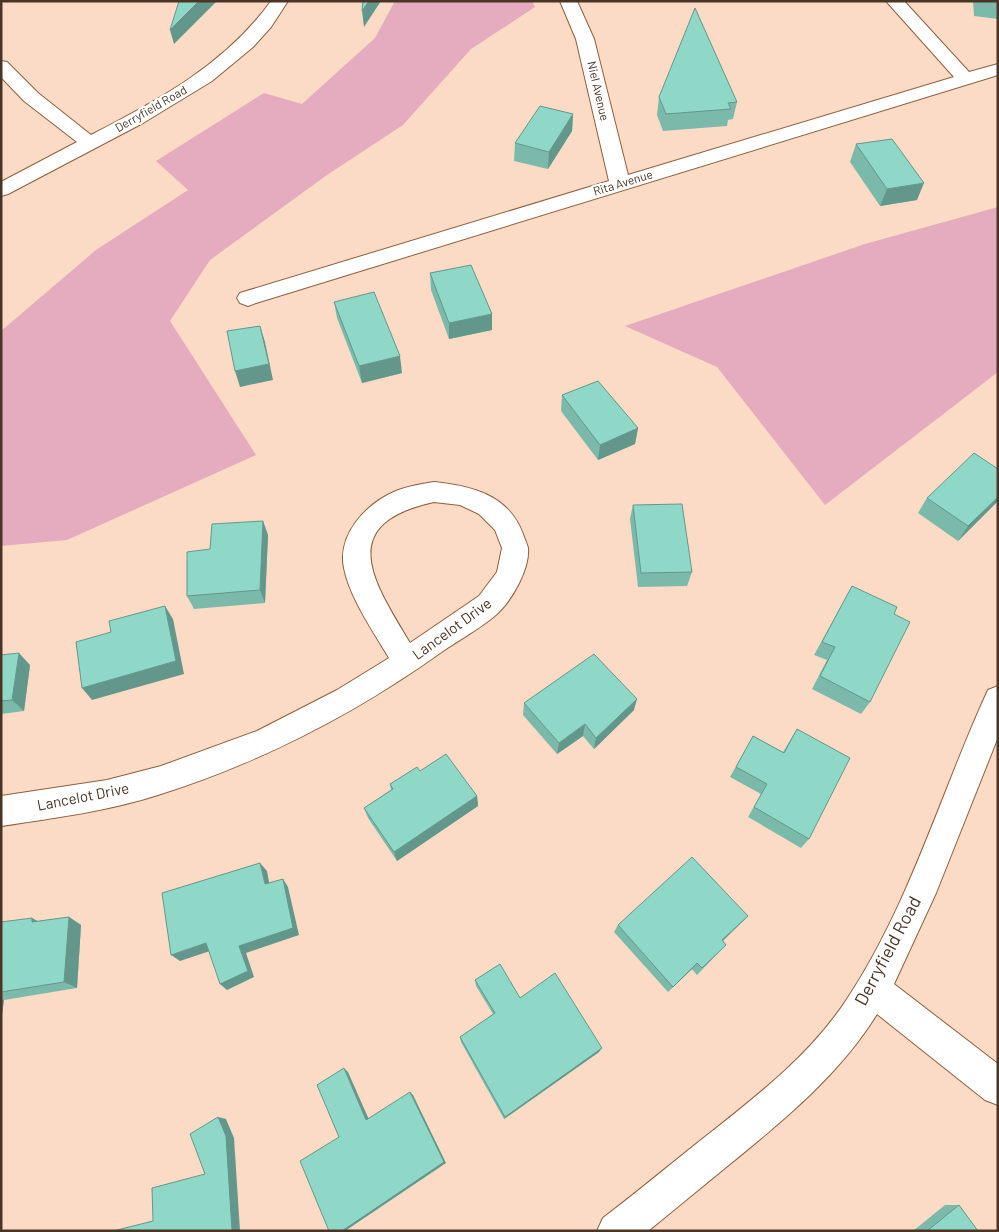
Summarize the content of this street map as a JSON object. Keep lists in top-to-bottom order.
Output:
{
  "streets": {
    "street": [
      "Niel Avenue",
      "Derryfield Road",
      "Rita Avenue",
      "Lancelot Drive"
    ]
  },
  "crossings": [
    ["Niel Avenue", "Rita Avenue"]
  ]
}
